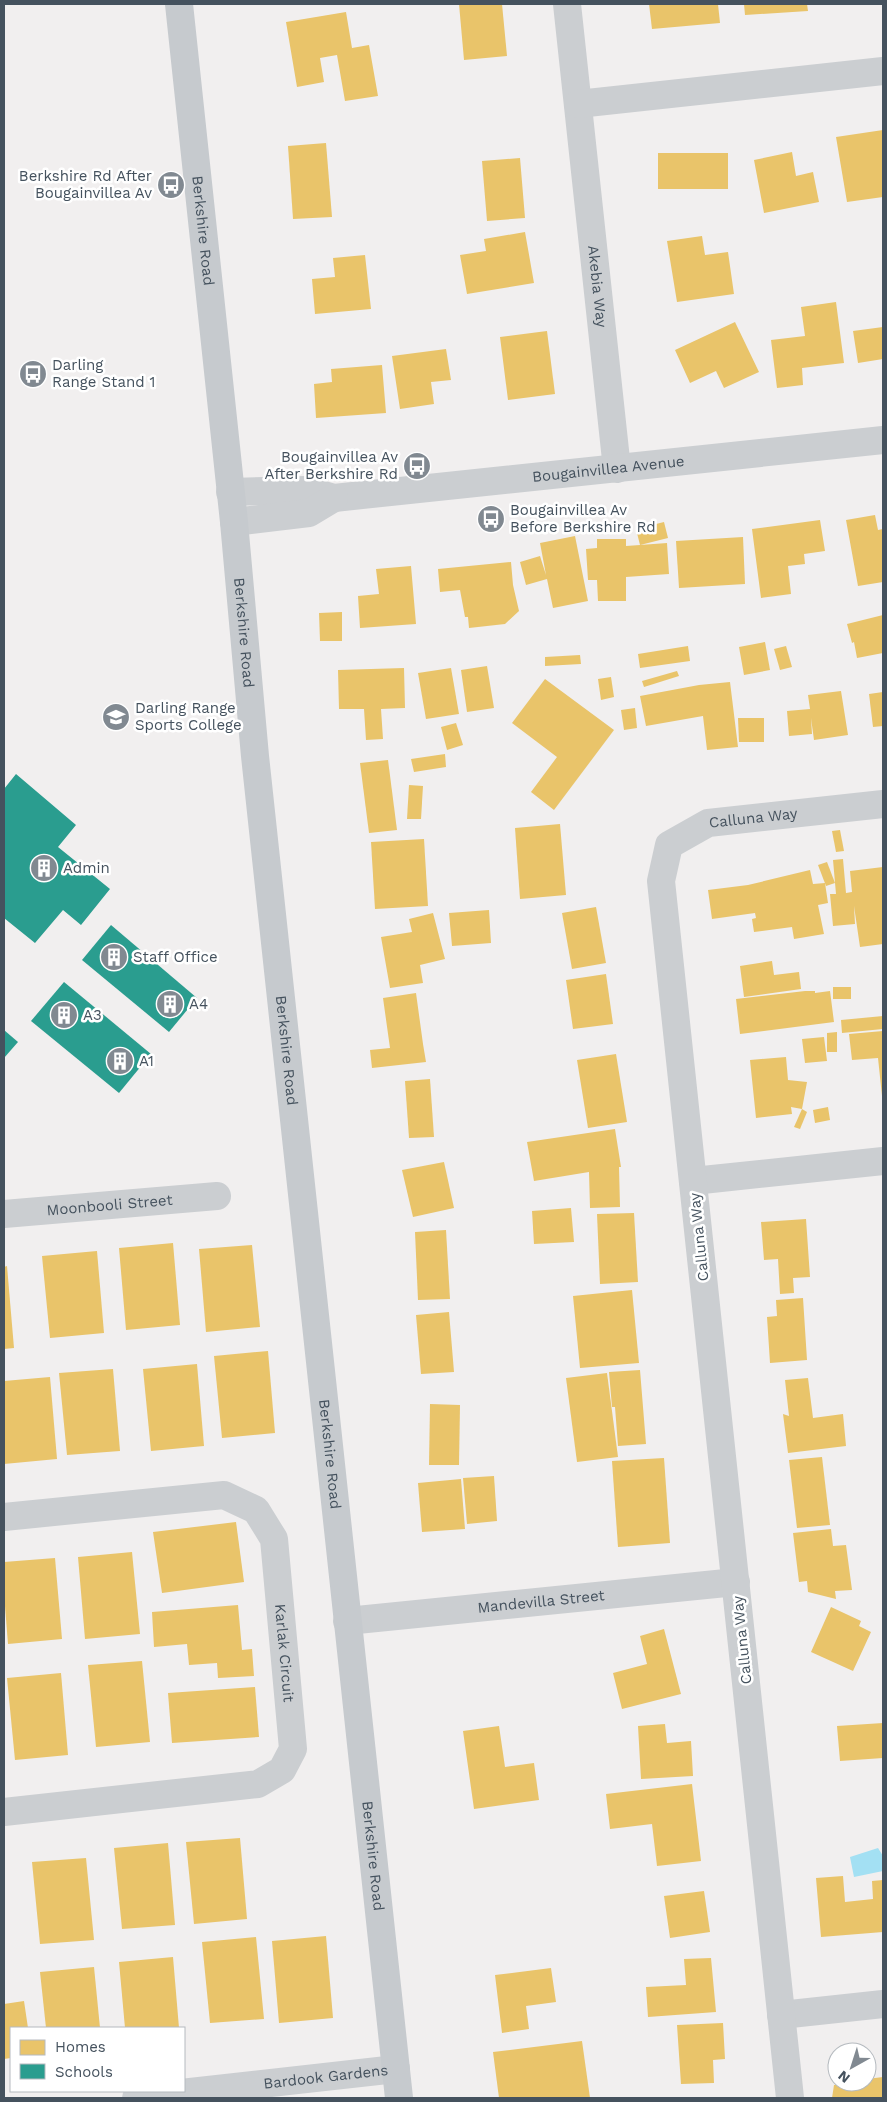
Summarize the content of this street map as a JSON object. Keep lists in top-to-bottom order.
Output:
{
  "streets": {
    "main road": ["Berkshire Road"],
    "street": [
      "Akebia Way",
      "Bougainvillea Avenue",
      "Calluna Way",
      "Moonbooli Street",
      "Mandevilla Street",
      "Karlak Circuit",
      "Bardook Gardens"
    ]
  },
  "crossings": [
    ["Berkshire Road", "Bougainvillea Avenue"],
    ["Berkshire Road", "Mandevilla Street"],
    ["Berkshire Road", "Bardook Gardens"],
    ["Akebia Way", "Bougainvillea Avenue"],
    ["Calluna Way", "Mandevilla Street"]
  ],
  "places": {
    "bus stop": [
      "Berkshire Rd After Bougainvillea Av",
      "Darling Range Stand 1",
      "Bougainvillea Av After Berkshire Rd",
      "Bougainvillea Av Before Berkshire Rd"
    ],
    "school or university": ["Darling Range Sports College"],
    "building": [
      "Admin",
      "Staff Office",
      "A4",
      "A3",
      "A1"
    ]
  },
  "legend": ["Homes", "Schools"],
  "north": "bottom left"
}
